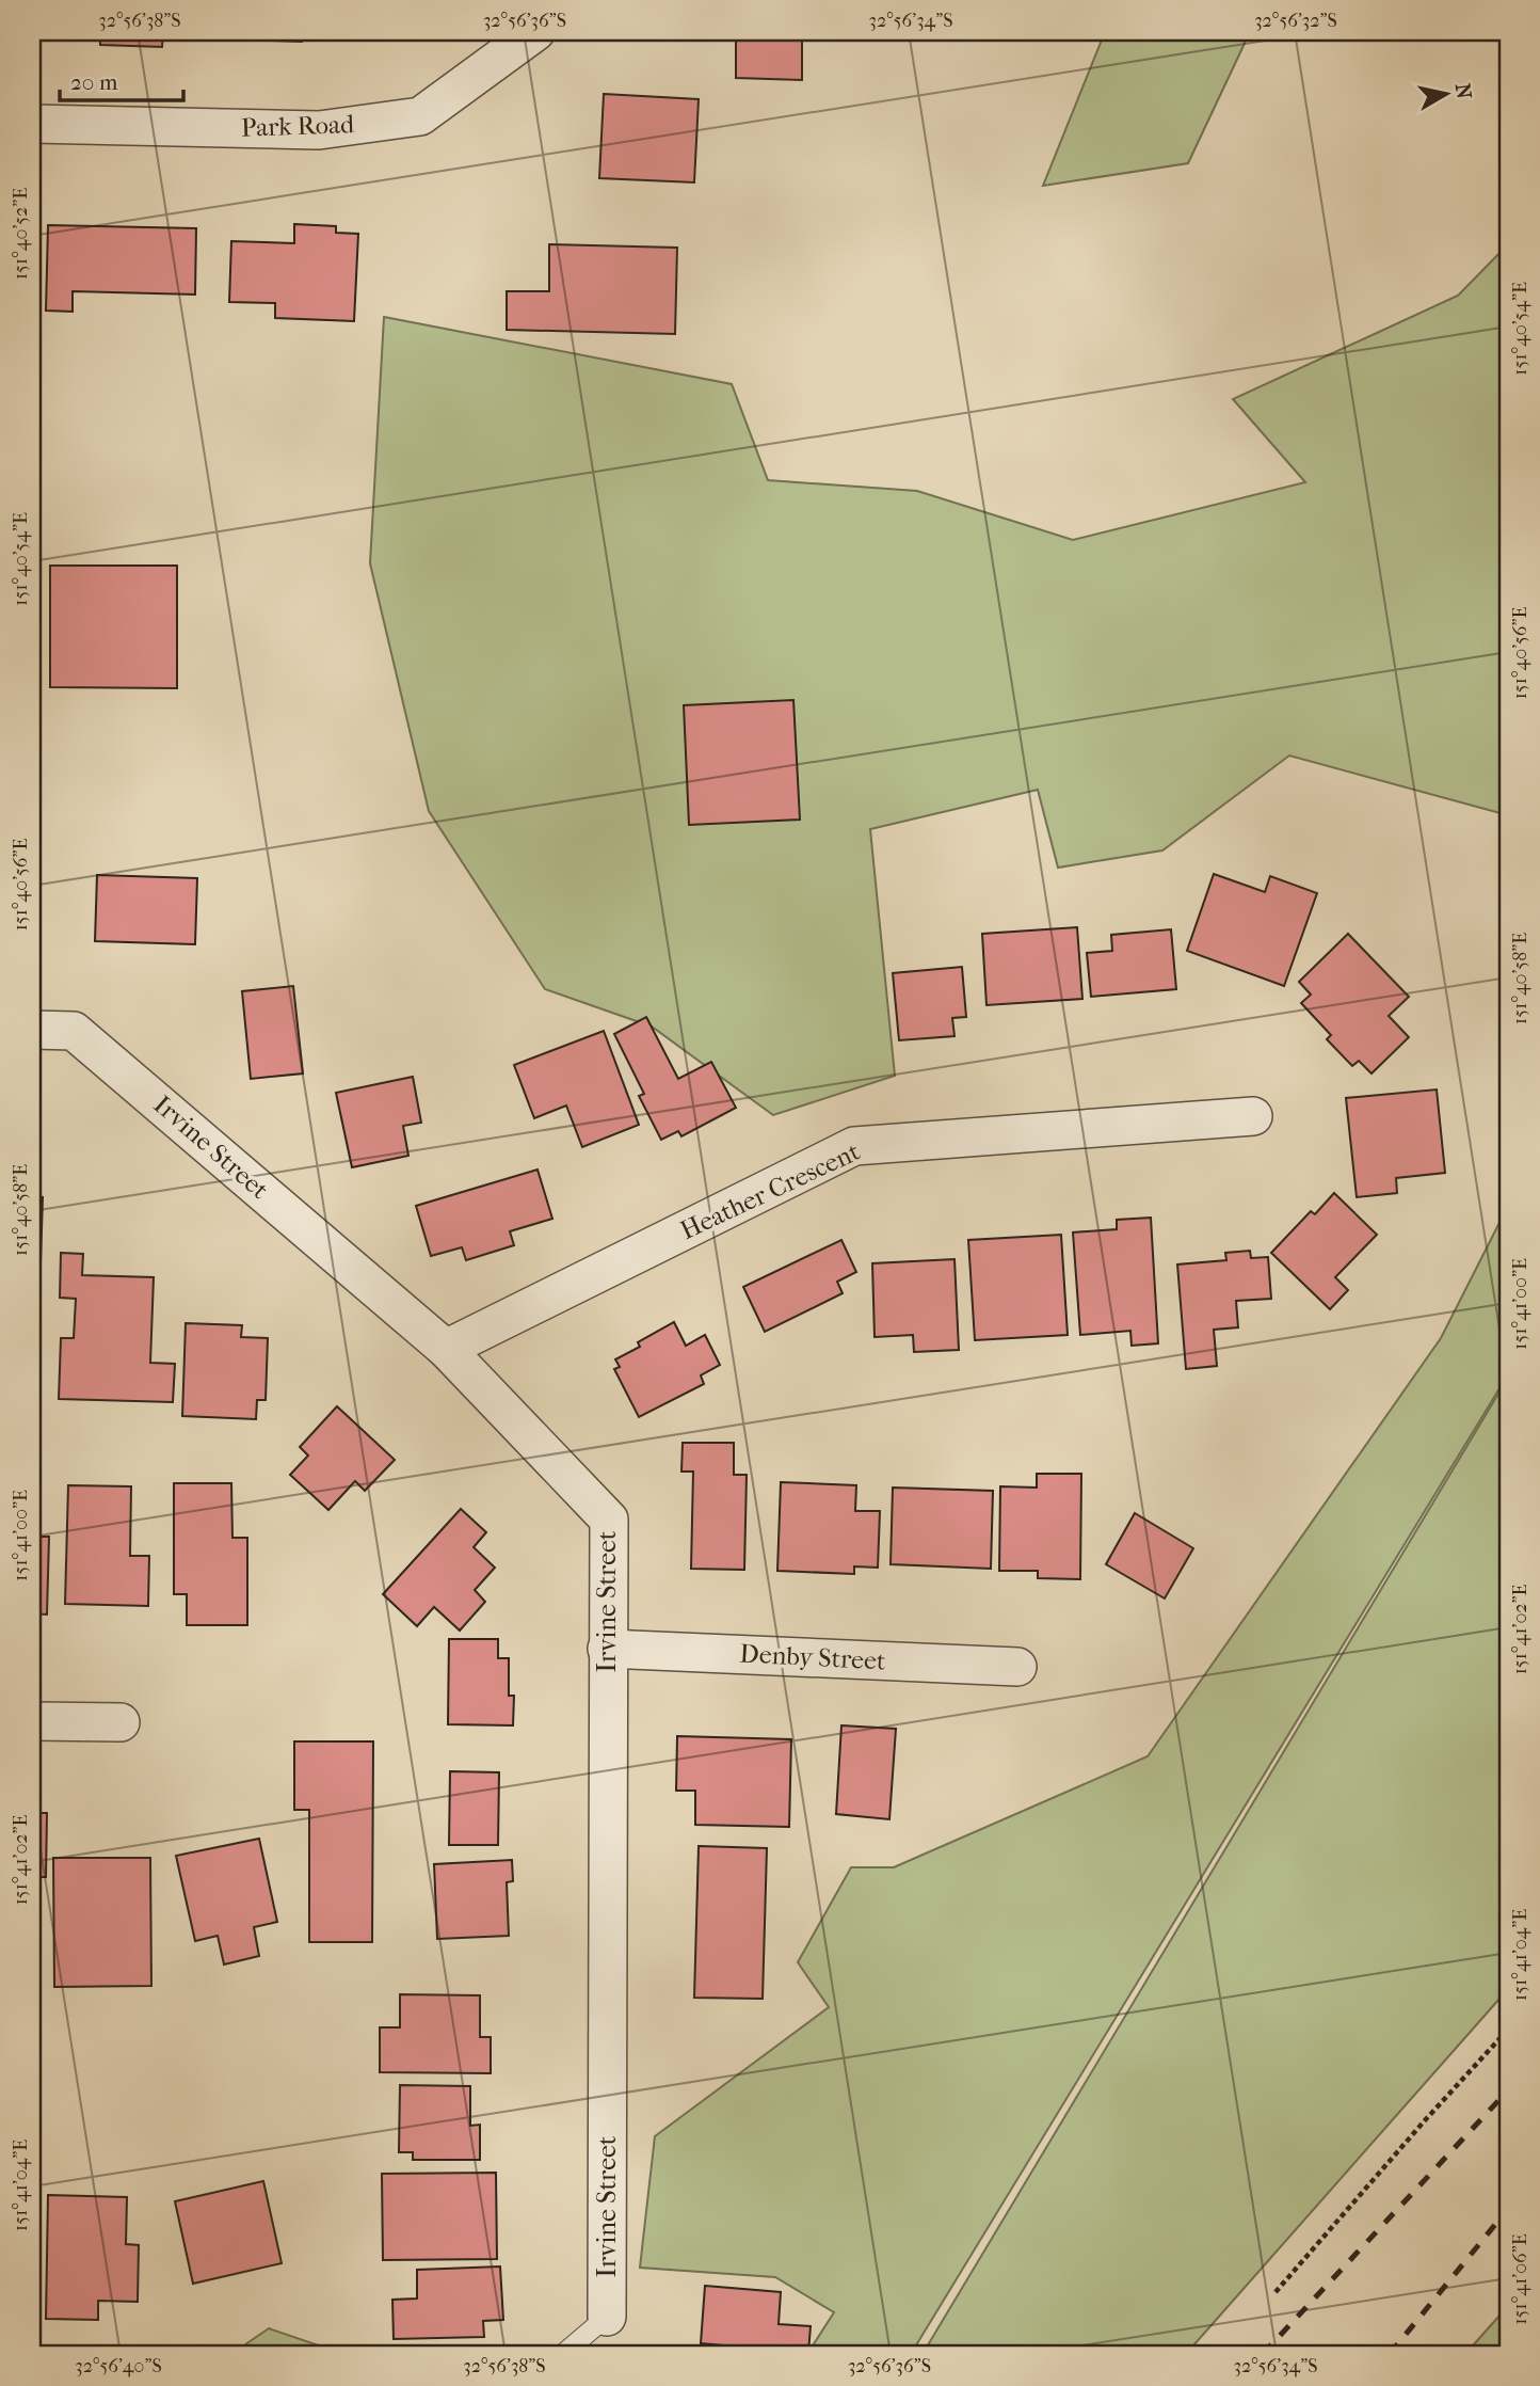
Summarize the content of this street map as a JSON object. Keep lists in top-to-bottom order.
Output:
{
  "streets": {
    "street": [
      "Park Road",
      "Irvine Street",
      "Heather Crescent",
      "Denby Street"
    ]
  },
  "crossings": [
    ["Irvine Street", "Heather Crescent"],
    ["Irvine Street", "Denby Street"]
  ],
  "scale_bar": "20 m",
  "north": "right",
  "coordinates": [
    "32°56'38\"S",
    "32°56'36\"S",
    "32°56'34\"S",
    "32°56'32\"S",
    "151°40'52\"E",
    "151°40'54\"E",
    "151°40'56\"E",
    "151°40'58\"E",
    "151°41'00\"E",
    "151°41'02\"E",
    "151°41'04\"E",
    "151°41'06\"E",
    "32°56'40\"S"
  ]
}
